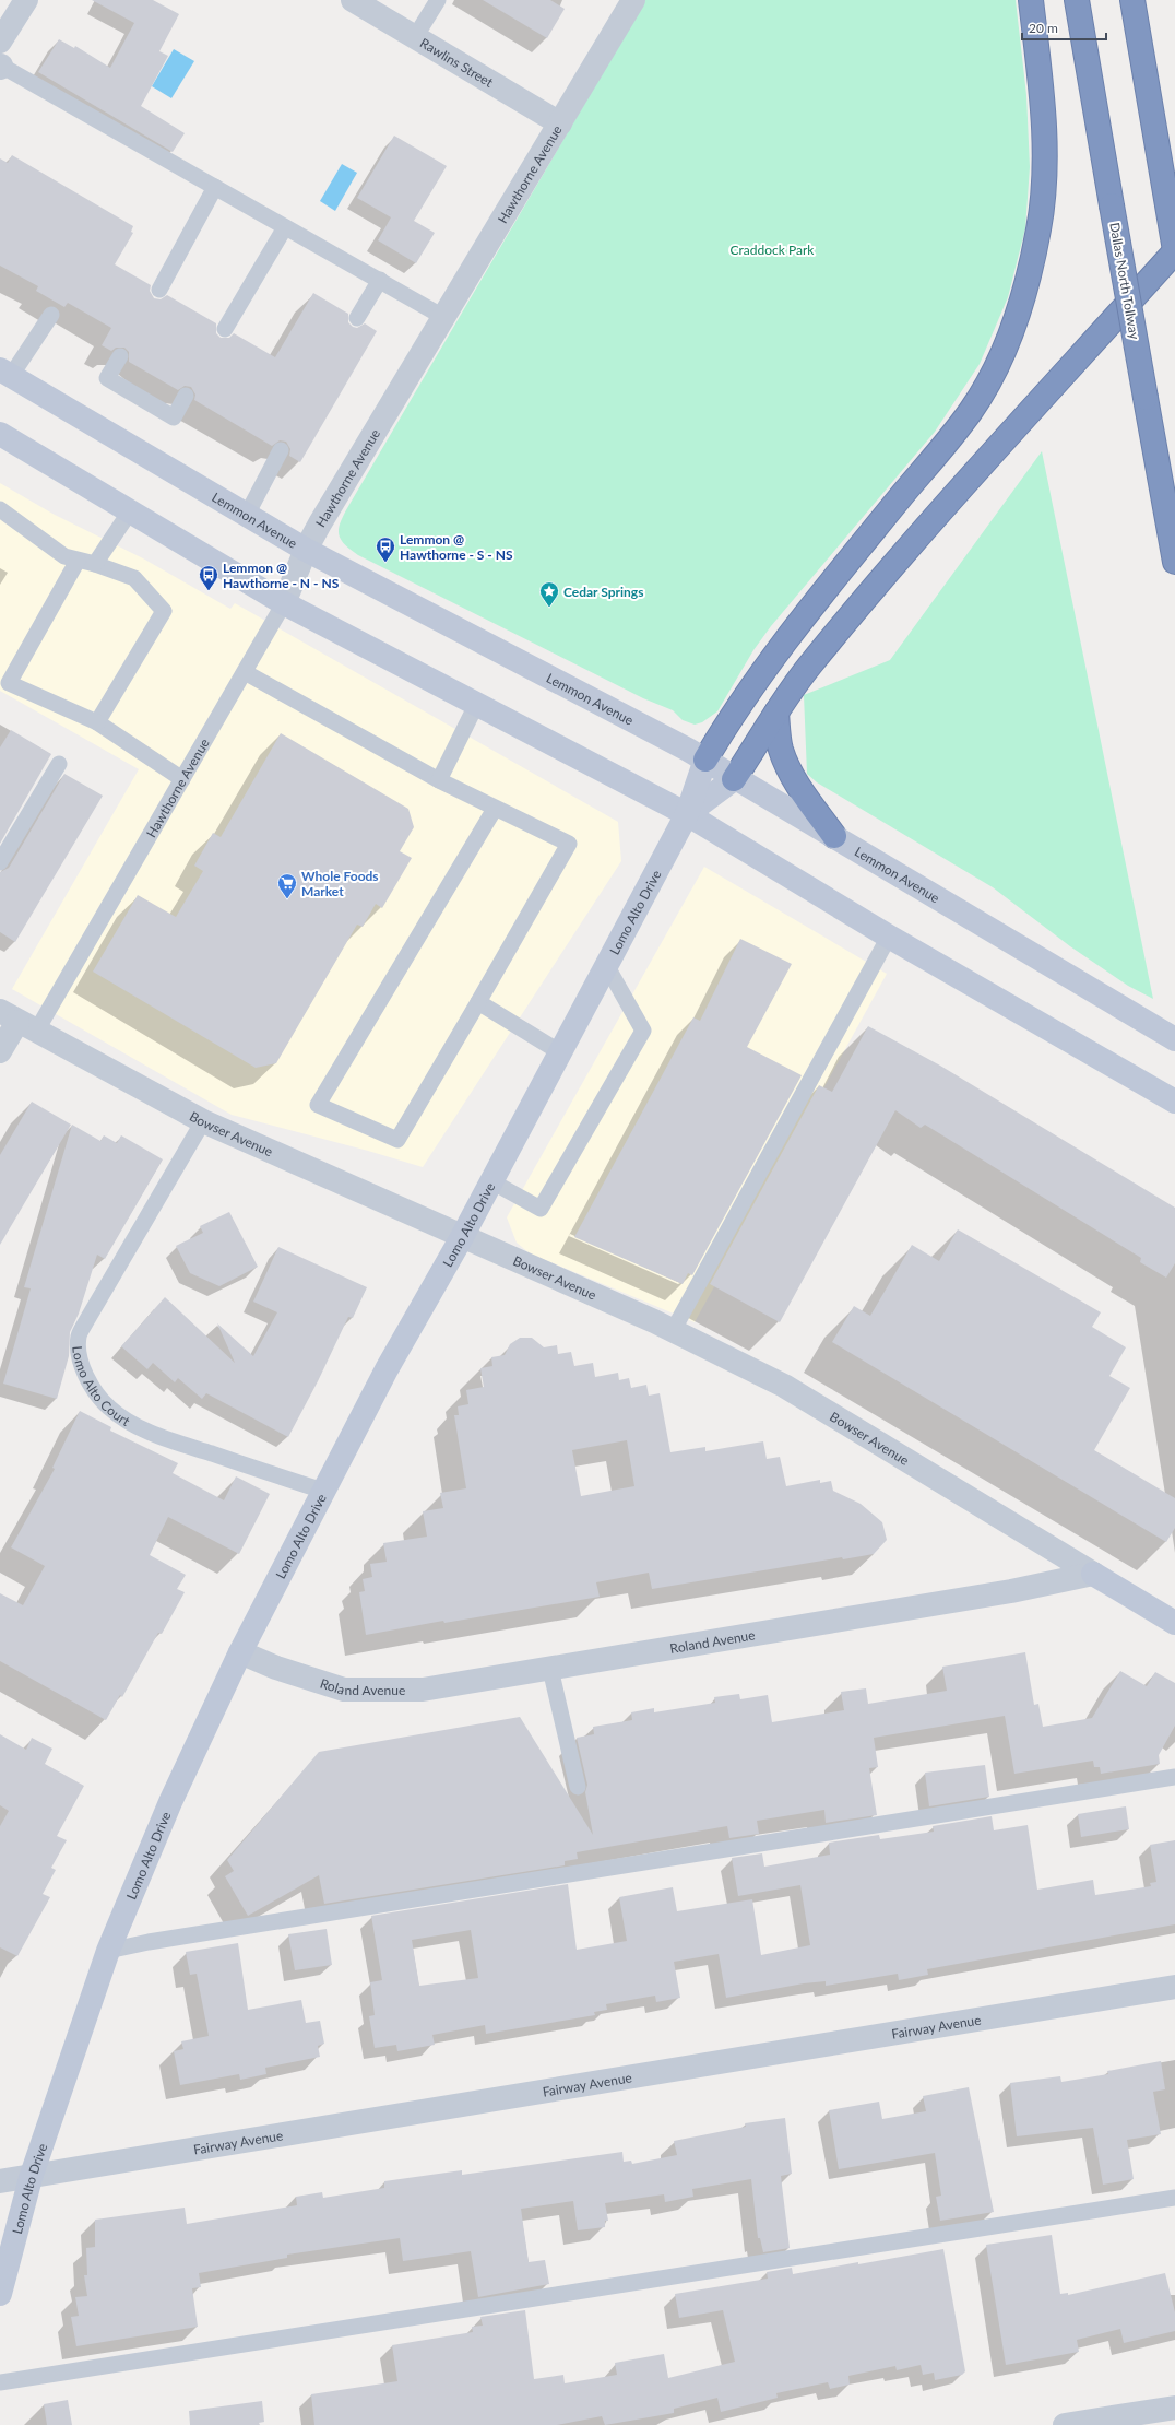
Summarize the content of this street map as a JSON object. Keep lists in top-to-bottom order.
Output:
{
  "streets": {
    "highway": ["Dallas North Tollway"],
    "main road": ["Lemmon Avenue", "Lomo Alto Drive"],
    "street": [
      "Rawlins Street",
      "Hawthorne Avenue",
      "Bowser Avenue",
      "Roland Avenue",
      "Fairway Avenue"
    ],
    "lane": ["Lomo Alto Court"]
  },
  "crossings": [
    ["Rawlins Street", "Hawthorne Avenue"],
    ["Hawthorne Avenue", "Lemmon Avenue"],
    ["Hawthorne Avenue", "Bowser Avenue"],
    ["Lemmon Avenue", "Lomo Alto Drive"],
    ["Lomo Alto Drive", "Bowser Avenue"],
    ["Lomo Alto Drive", "Lomo Alto Court"],
    ["Lomo Alto Drive", "Roland Avenue"],
    ["Lomo Alto Drive", "Fairway Avenue"],
    ["Bowser Avenue", "Lomo Alto Court"],
    ["Bowser Avenue", "Roland Avenue"]
  ],
  "parks": ["Craddock Park"],
  "places": {
    "bus stop": ["Lemmon @ Hawthorne - S - NS", "Lemmon @ Hawthorne - N - NS"],
    "place": ["Cedar Springs"],
    "supermarket": ["Whole Foods Market"]
  },
  "scale_bar": "20 m"
}
